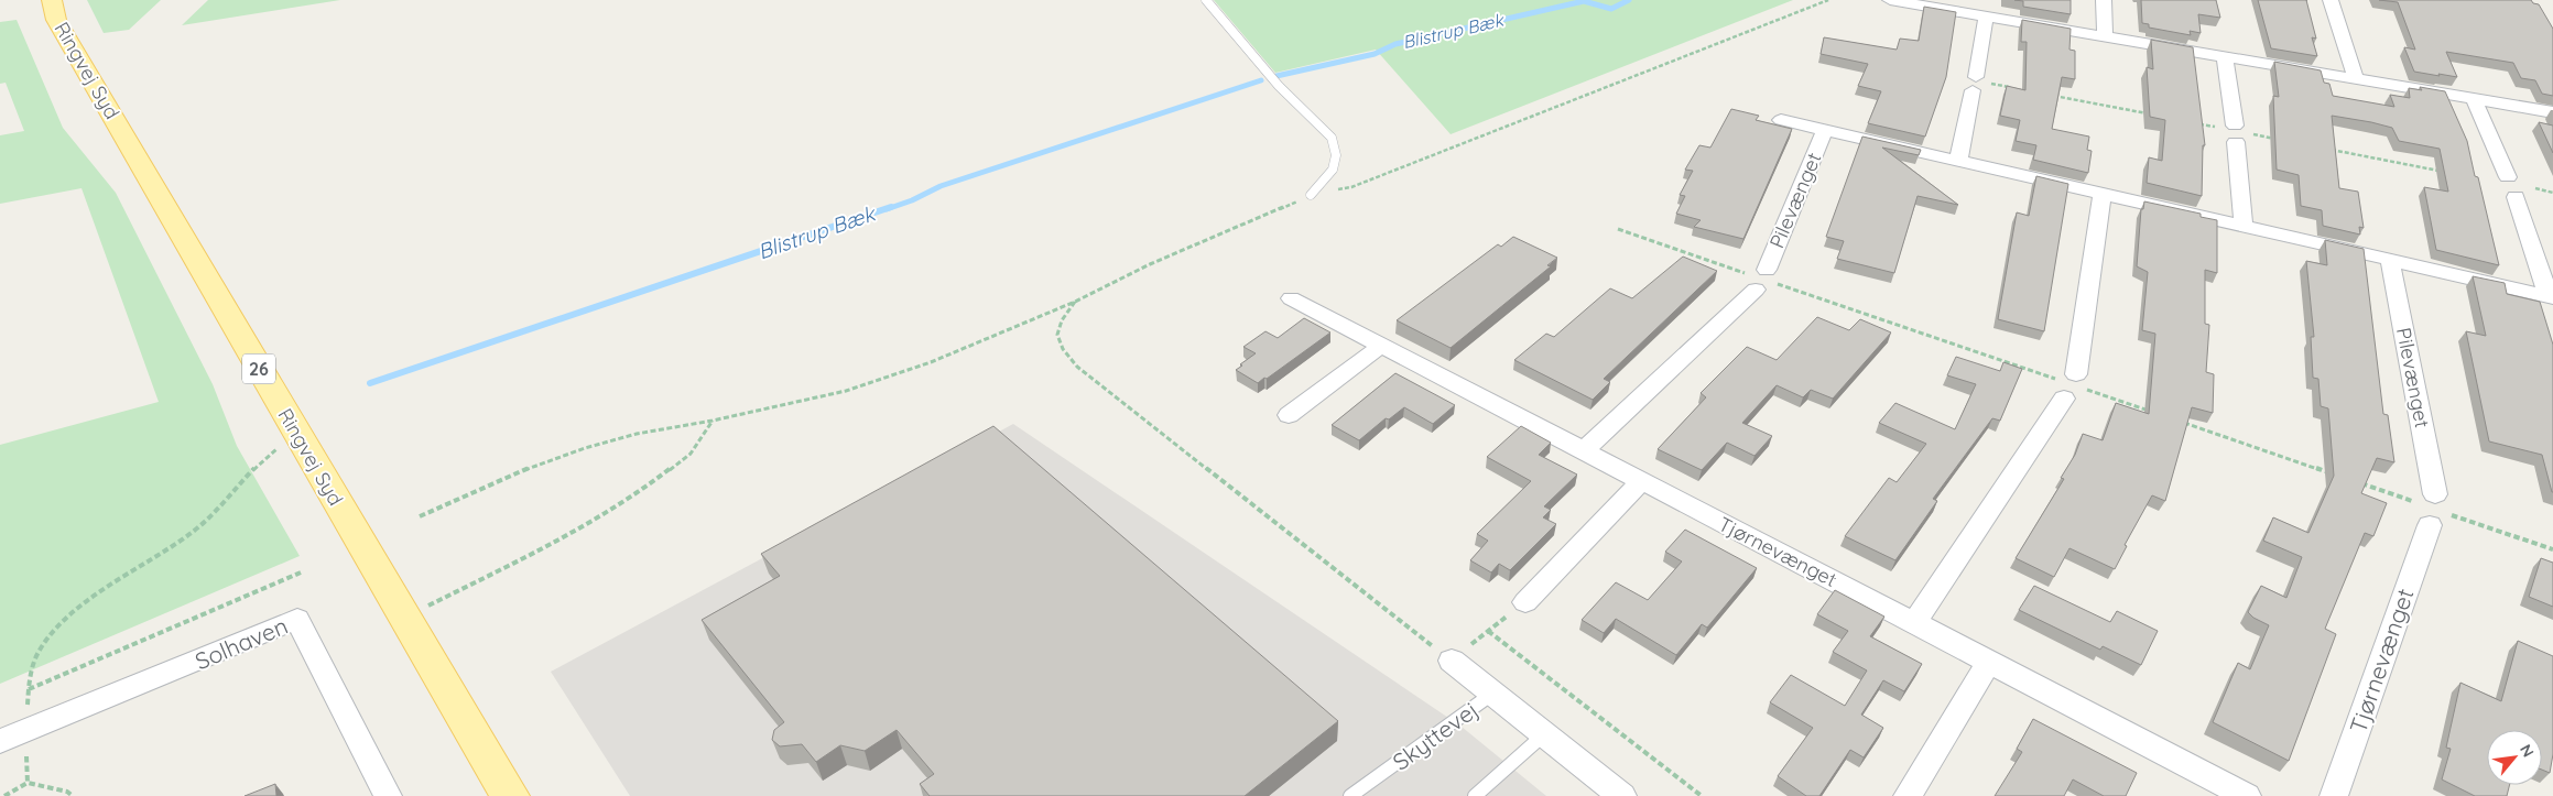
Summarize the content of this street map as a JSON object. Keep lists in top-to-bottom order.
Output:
{
  "streets": {
    "main road": ["Ringvej Syd", "26"],
    "street": [
      "Pilevænget",
      "Tjørnevænget",
      "Solhaven",
      "Skyttevej"
    ]
  },
  "water": ["Blistrup Bæk"],
  "north": "top right"
}
